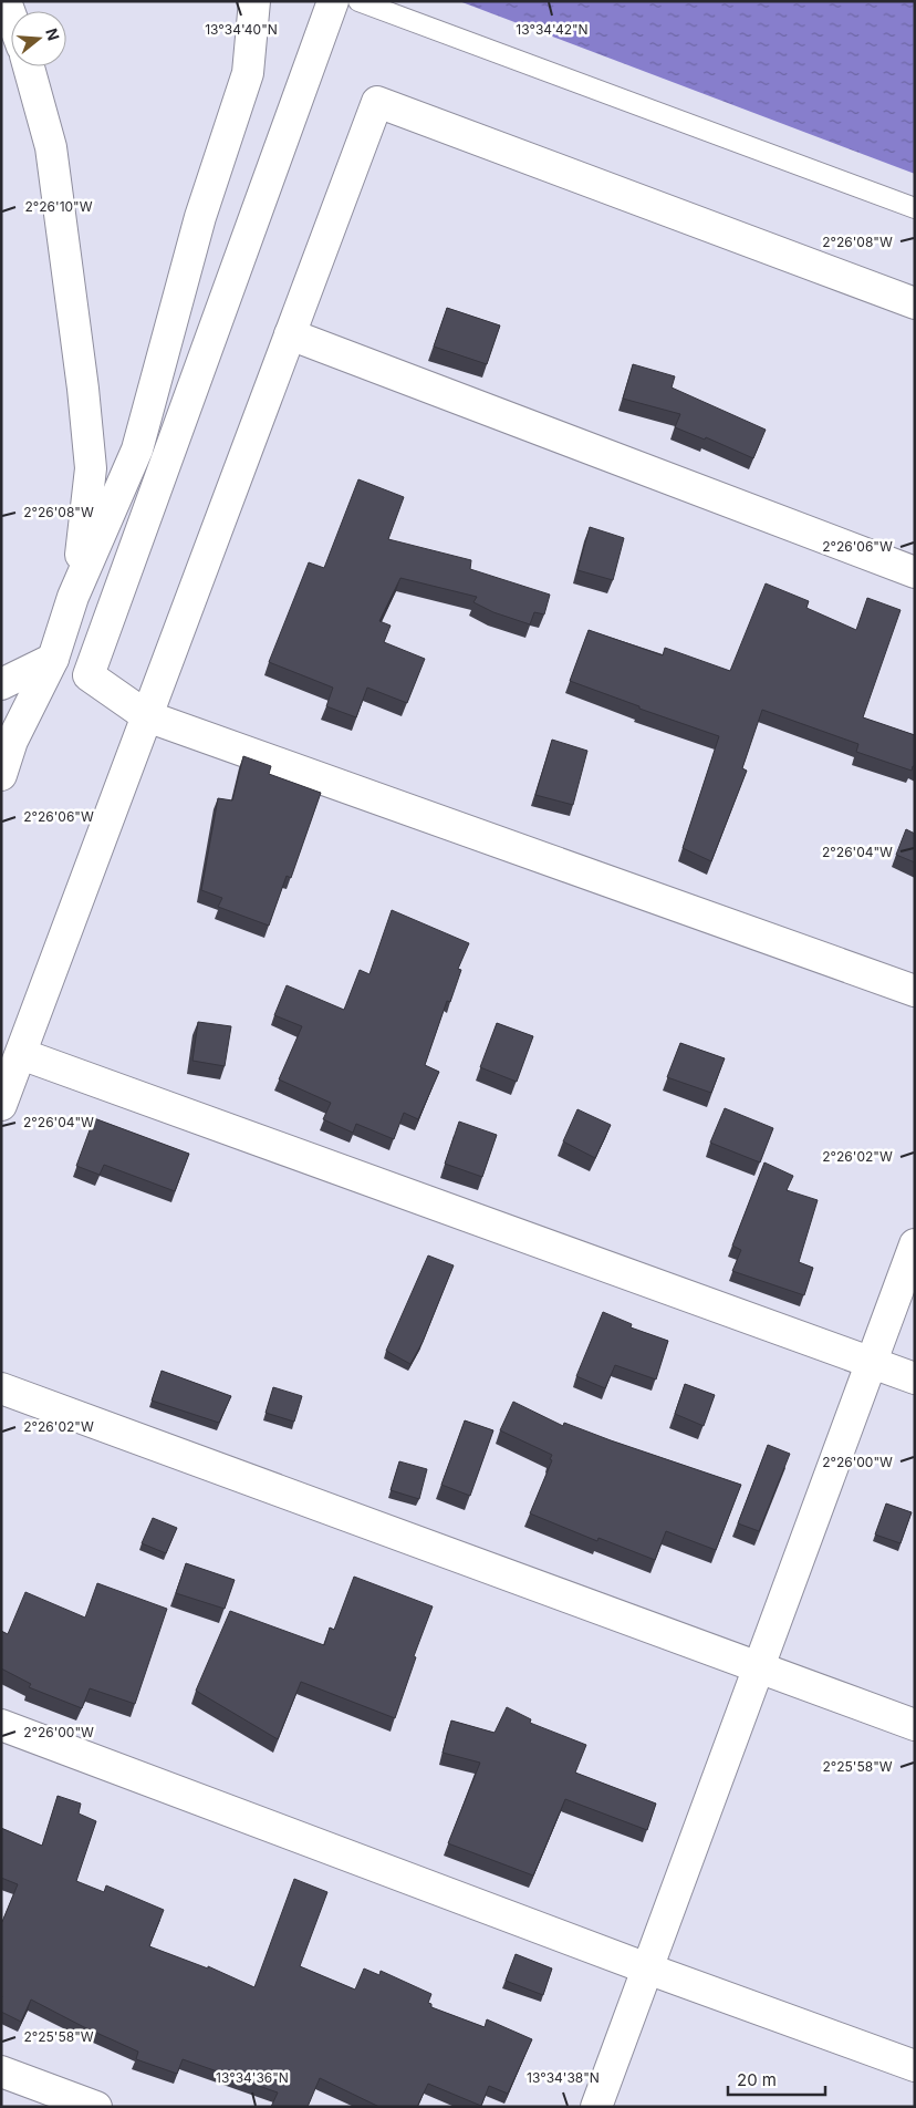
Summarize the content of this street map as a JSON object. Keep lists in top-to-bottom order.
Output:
{
  "scale_bar": "20 m",
  "north": "right",
  "coordinates": [
    "13°34'40\"N",
    "13°34'42\"N",
    "2°26'10\"W",
    "2°26'08\"W",
    "2°26'06\"W",
    "2°26'04\"W",
    "2°26'02\"W",
    "2°26'00\"W",
    "2°25'58\"W",
    "13°34'36\"N",
    "13°34'38\"N"
  ]
}
